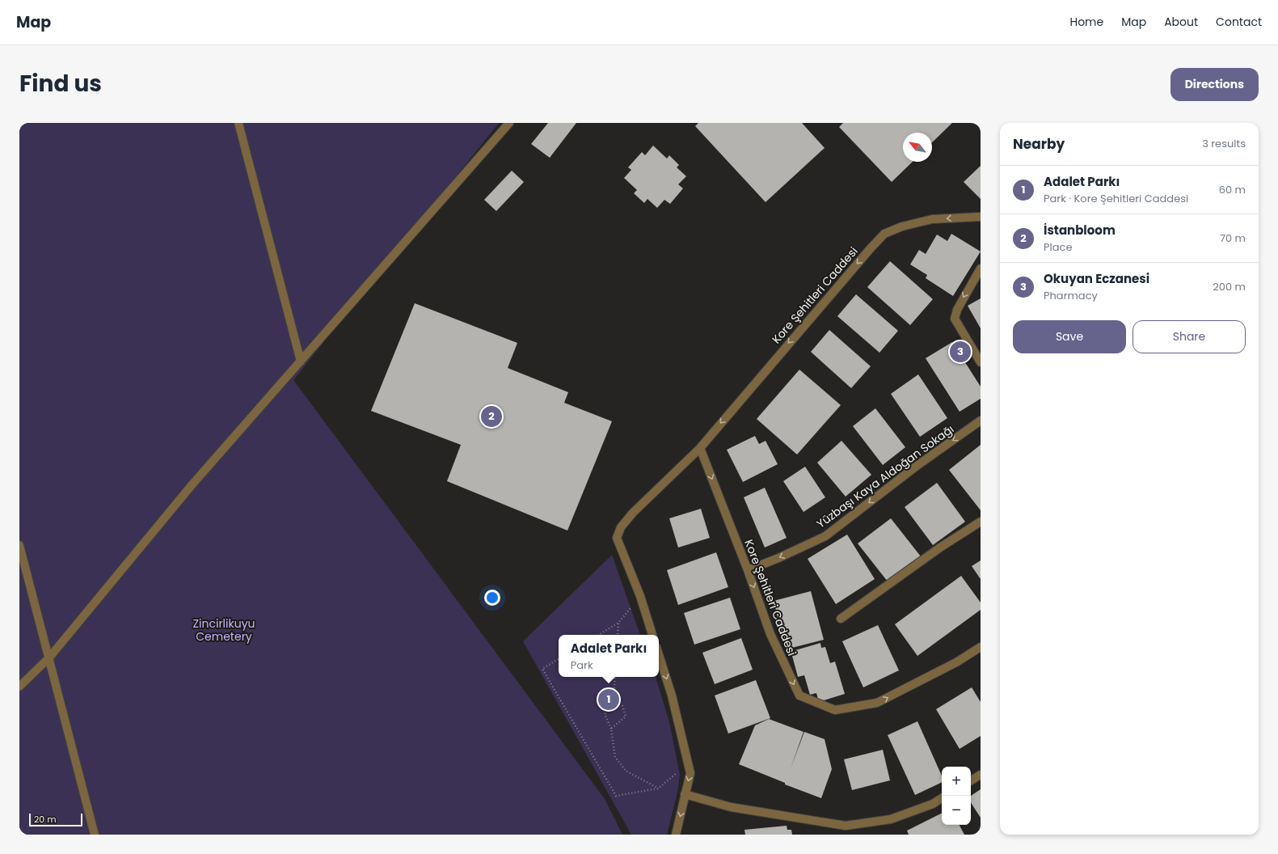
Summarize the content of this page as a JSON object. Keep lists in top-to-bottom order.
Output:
{
  "streets": {
    "street": ["Kore Şehitleri Caddesi", "Yüzbaşı Kaya Aldoğan Sokağı"]
  },
  "crossings": [
    ["Kore Şehitleri Caddesi", "Yüzbaşı Kaya Aldoğan Sokağı"]
  ],
  "one_way": ["Yüzbaşı Kaya Aldoğan Sokağı"],
  "parks": ["Zincirlikuyu Cemetery"],
  "scale_bar": "20 m",
  "north": "top left",
  "page": {
    "header": "Map",
    "nav": [
      "Home",
      "Map",
      "About",
      "Contact"
    ],
    "title": "Find us",
    "buttons": [
      "Directions",
      ["Save", "Share"]
    ],
    "heading": ["Nearby", "3 results"],
    "list": [
      {
        "mark": "1",
        "name": "Adalet Parkı",
        "note": "Park · Kore Şehitleri Caddesi",
        "value": "60 m"
      },
      {
        "mark": "2",
        "name": "İstanbloom",
        "note": "Place",
        "value": "70 m"
      },
      {
        "mark": "3",
        "name": "Okuyan Eczanesi",
        "note": "Pharmacy",
        "value": "200 m"
      }
    ],
    "pins": ["3", "2", "1"],
    "popup": ["Adalet Parkı", "Park"],
    "map_buttons": ["+", "−"],
    "scale": "20 m"
  }
}
